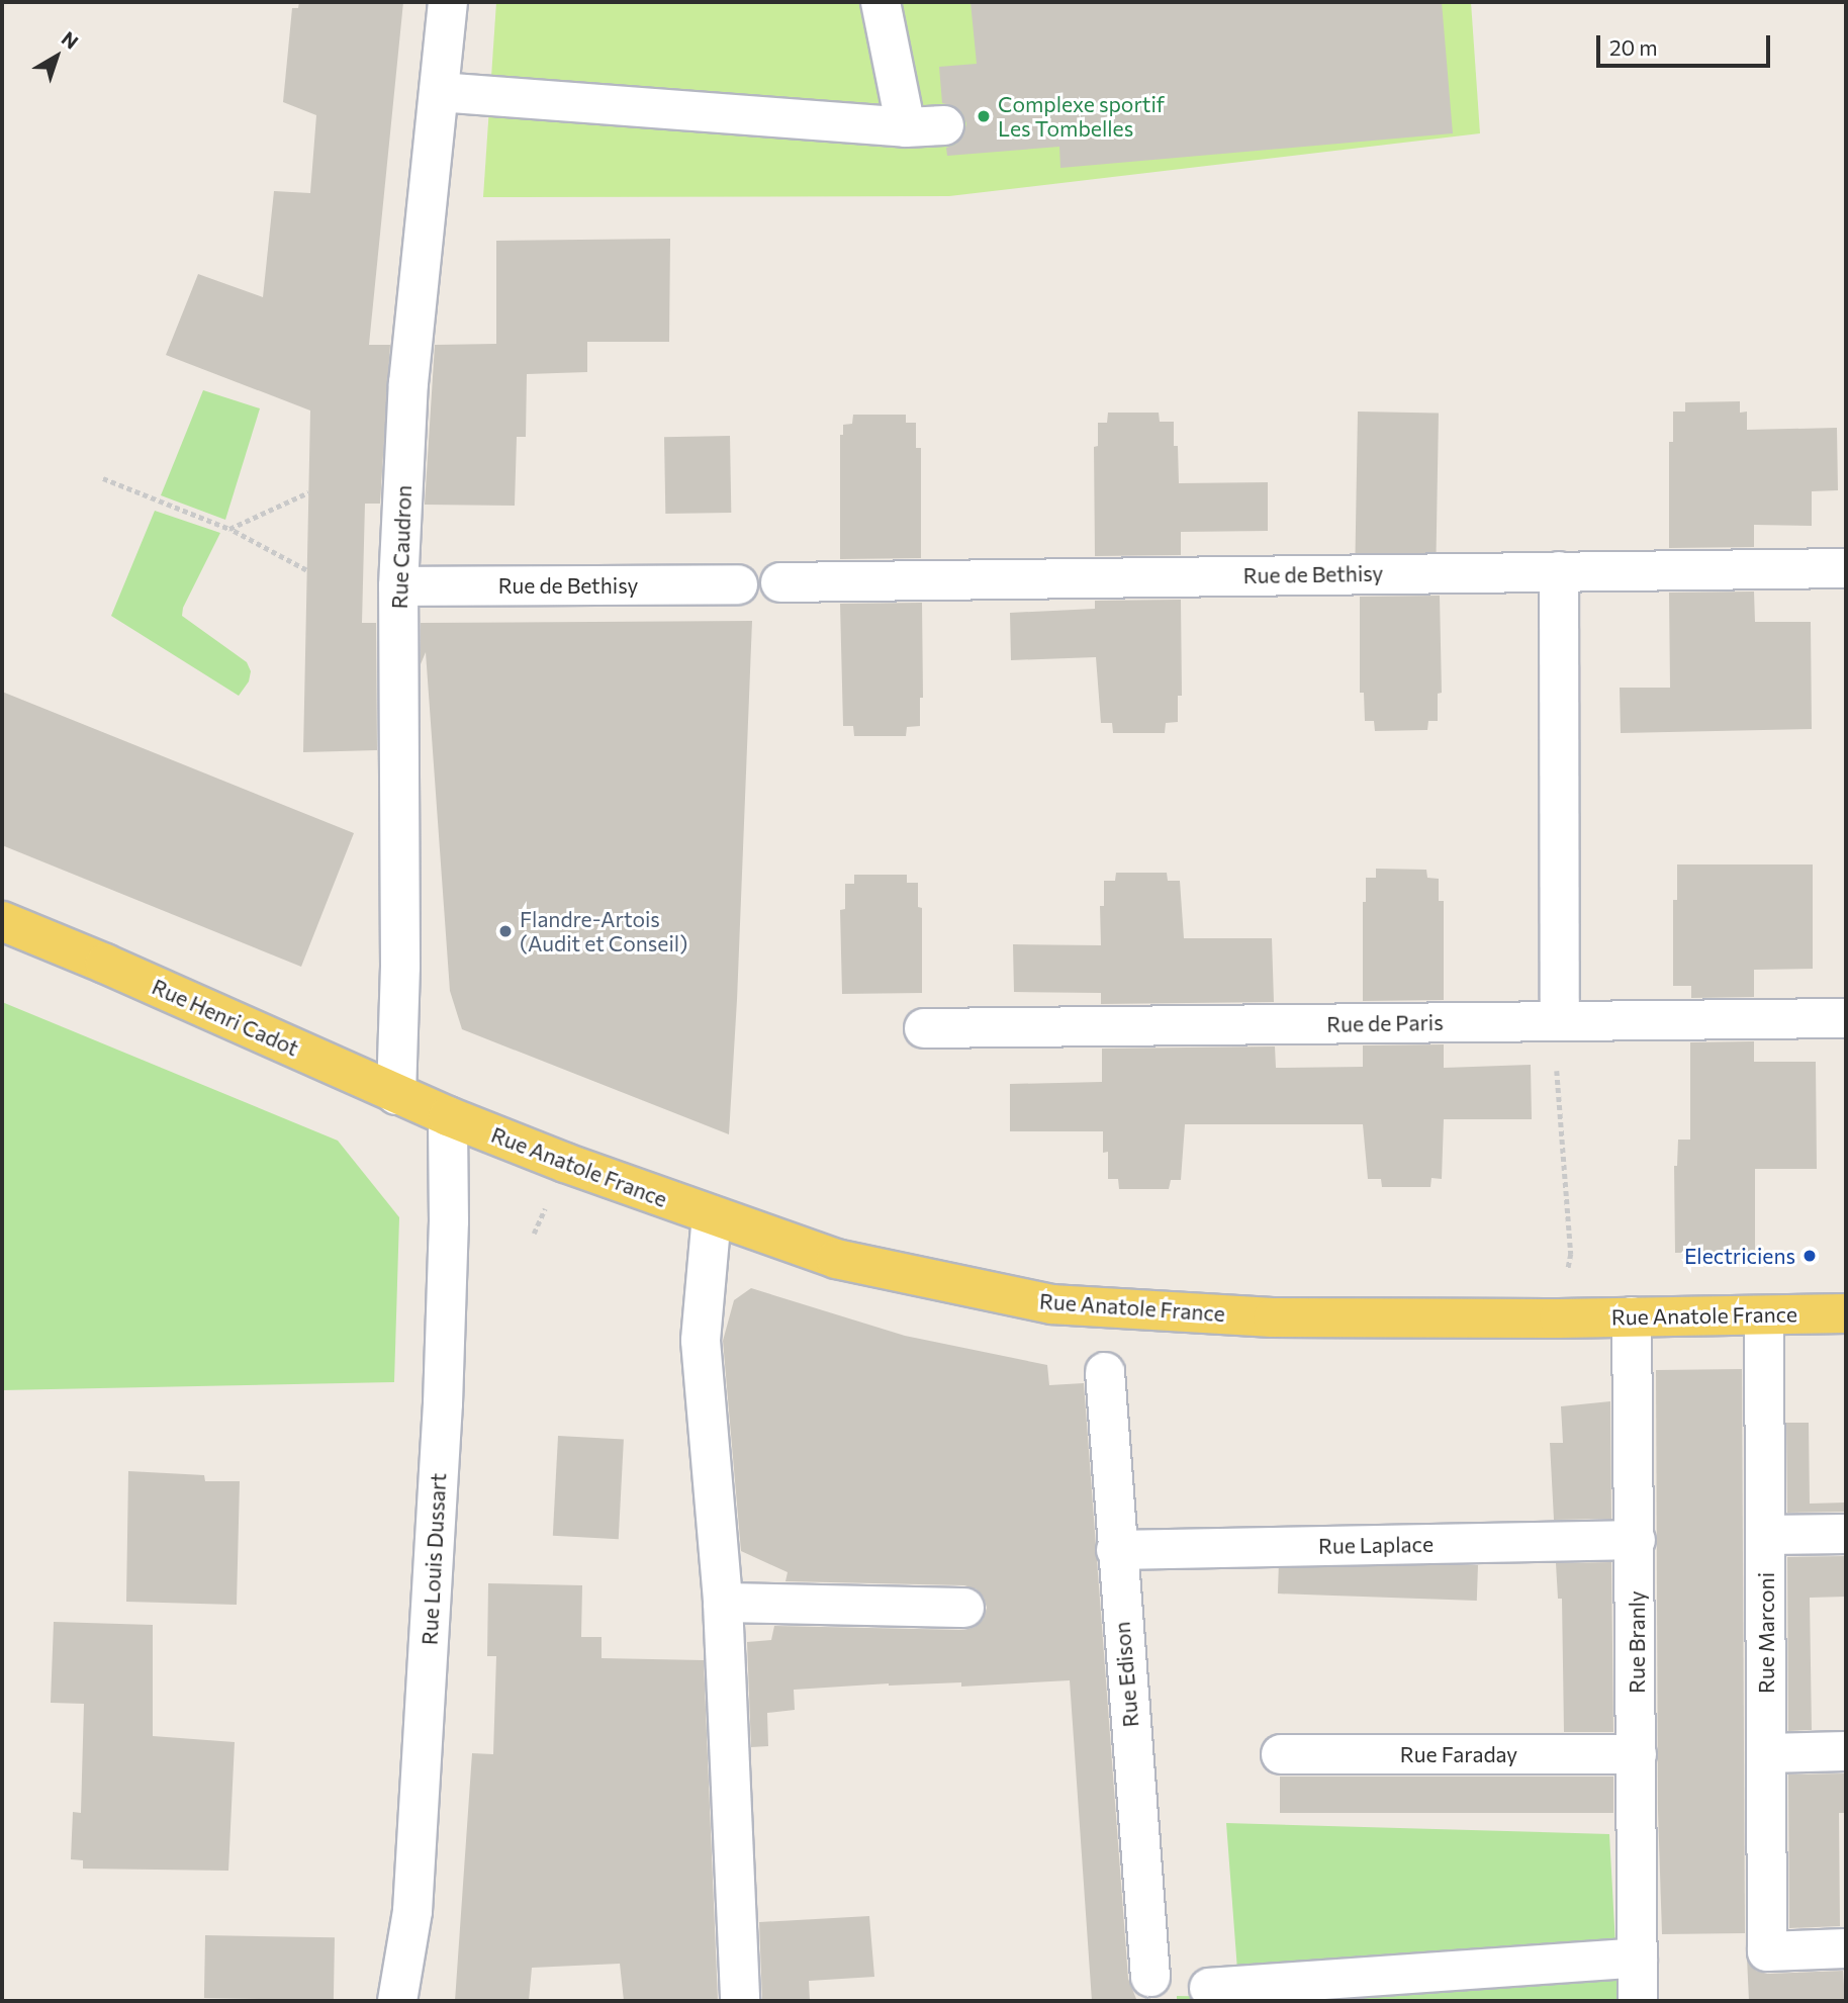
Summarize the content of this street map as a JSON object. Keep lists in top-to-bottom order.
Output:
{
  "streets": {
    "main road": ["Rue Henri Cadot", "Rue Anatole France"],
    "street": [
      "Rue Caudron",
      "Rue de Bethisy",
      "Rue de Paris",
      "Rue Laplace",
      "Rue Louis Dussart",
      "Rue Marconi",
      "Rue Branly",
      "Rue Edison",
      "Rue Faraday"
    ]
  },
  "crossings": [
    ["Rue Caudron", "Rue de Bethisy"],
    ["Rue Caudron", "Rue Henri Cadot"],
    ["Rue Henri Cadot", "Rue Anatole France"],
    ["Rue Henri Cadot", "Rue Louis Dussart"],
    ["Rue Anatole France", "Rue Louis Dussart"],
    ["Rue Anatole France", "Rue Marconi"],
    ["Rue Anatole France", "Rue Branly"],
    ["Rue Laplace", "Rue Branly"],
    ["Rue Laplace", "Rue Edison"],
    ["Rue Branly", "Rue Faraday"]
  ],
  "places": ["Complexe sportif Les Tombelles", "Flandre-Artois (Audit et Conseil)", "Electriciens"],
  "scale_bar": "20 m",
  "north": "top right"
}
